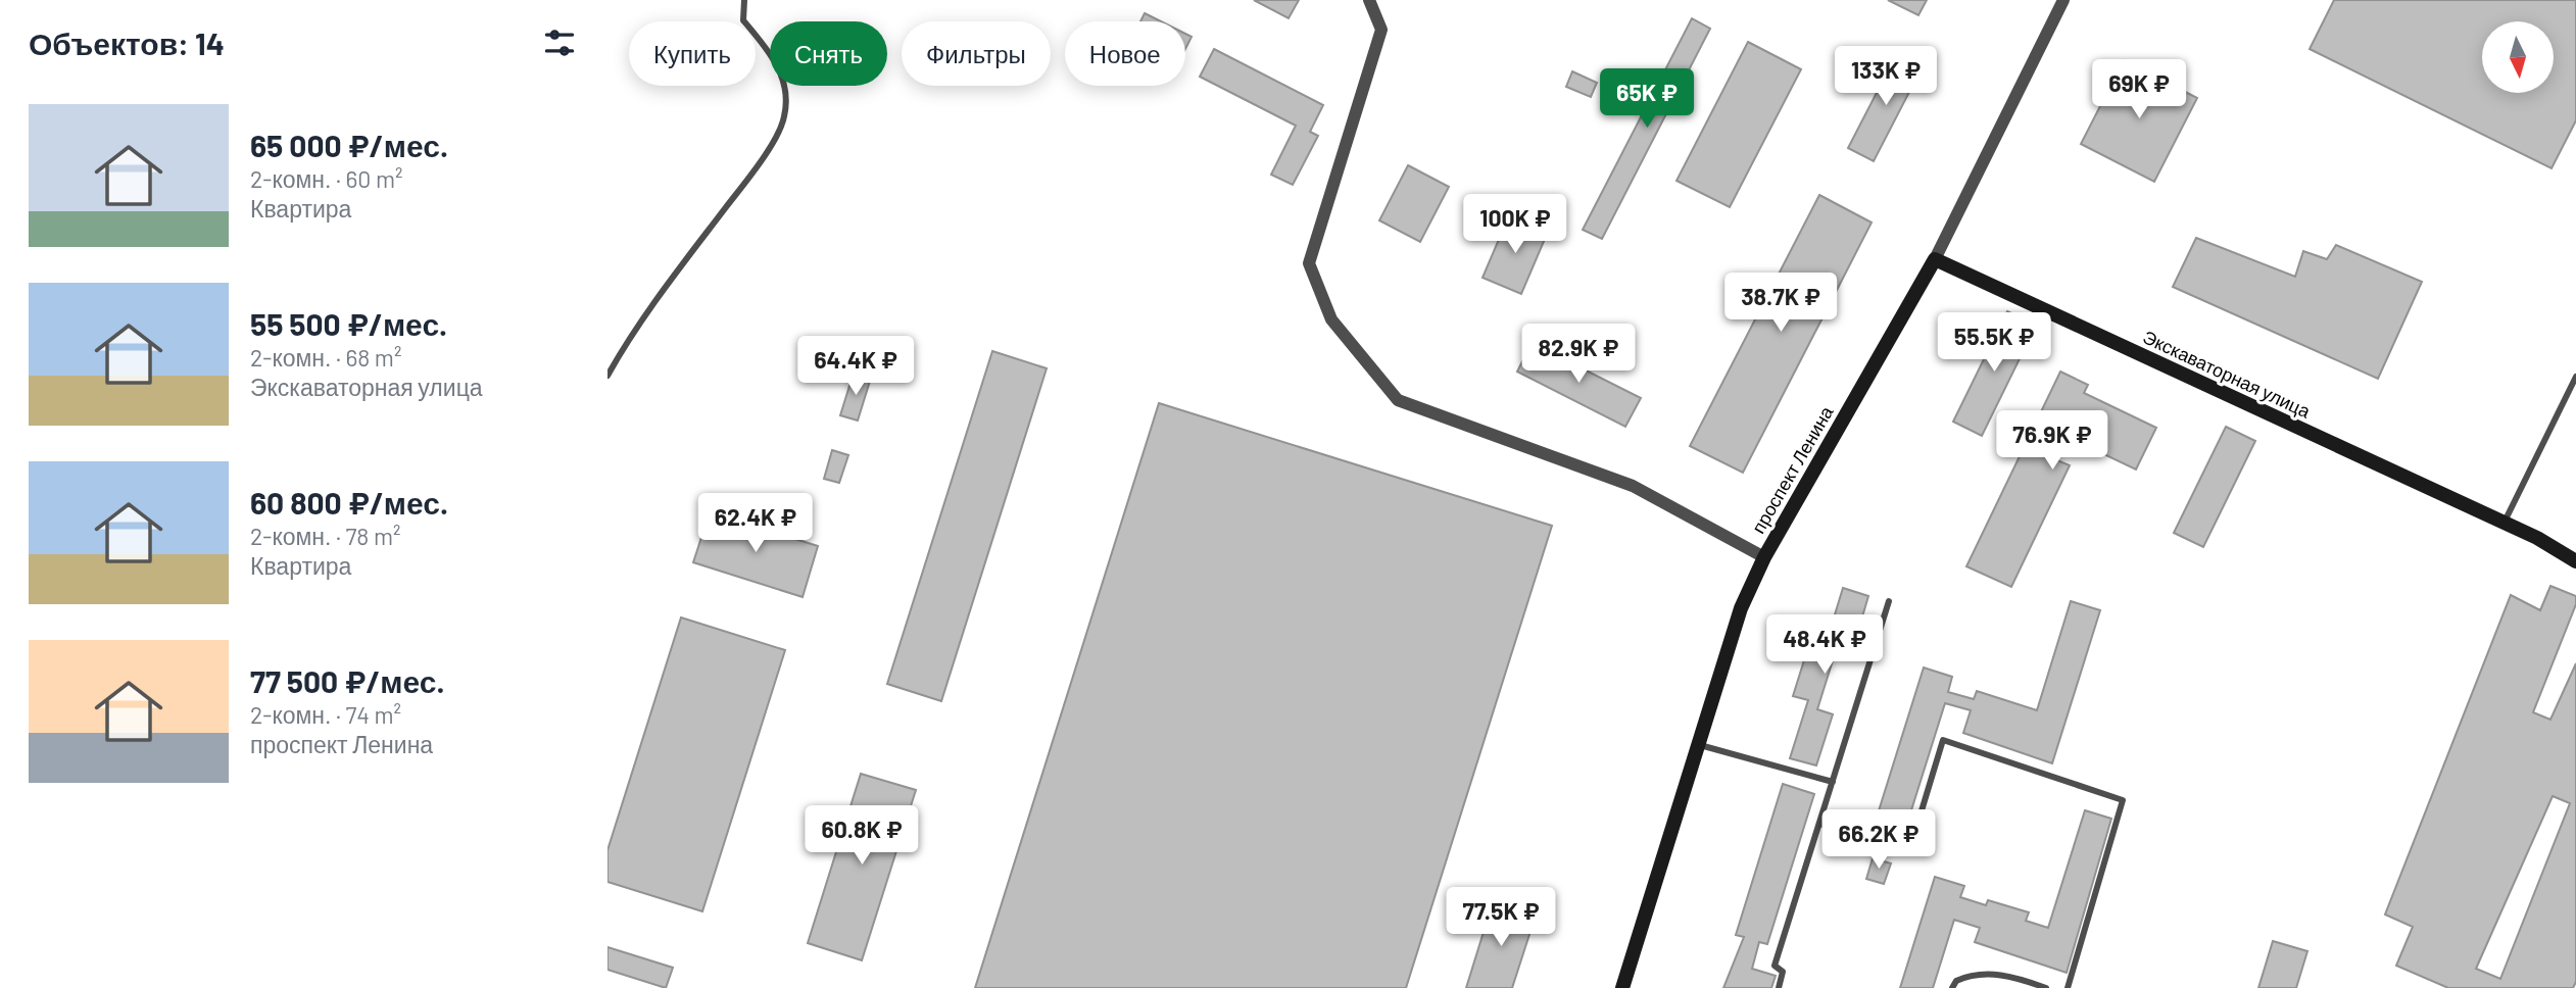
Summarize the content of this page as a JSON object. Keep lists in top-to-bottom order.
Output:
{
  "streets": {
    "street": ["Экскаваторная улица", "проспект Ленина"]
  },
  "crossings": [
    ["Экскаваторная улица", "проспект Ленина"]
  ],
  "north": "bottom",
  "page": {
    "heading": "Объектов: 14",
    "chip": [
      "Купить",
      "Снять",
      "Фильтры",
      "Новое"
    ],
    "price": [
      "133K ₽",
      "69K ₽",
      "65K ₽",
      "100K ₽",
      "38.7K ₽",
      "55.5K ₽",
      "82.9K ₽",
      "64.4K ₽",
      "76.9K ₽",
      "62.4K ₽",
      "48.4K ₽",
      "60.8K ₽",
      "66.2K ₽",
      "77.5K ₽"
    ],
    "list": [
      {
        "name": "65 000 ₽/мес.",
        "note": "2-комн. · 60 m² · Квартира"
      },
      {
        "name": "55 500 ₽/мес.",
        "note": "2-комн. · 68 m² · Экскаваторная улица"
      },
      {
        "name": "60 800 ₽/мес.",
        "note": "2-комн. · 78 m² · Квартира"
      },
      {
        "name": "77 500 ₽/мес.",
        "note": "2-комн. · 74 m² · проспект Ленина"
      }
    ]
  }
}
